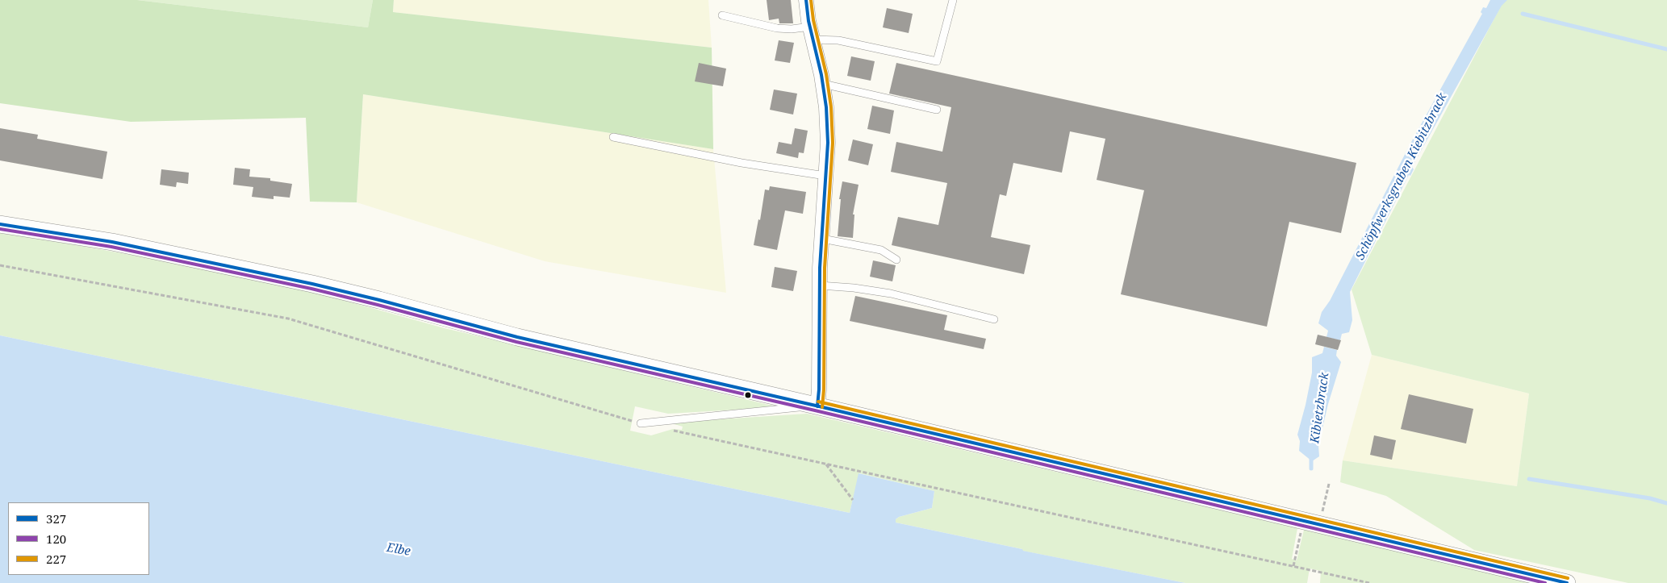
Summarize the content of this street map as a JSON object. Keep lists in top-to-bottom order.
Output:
{
  "water": ["Schöpfwerksgraben Kiebitzbrack", "Kibietzbrack", "Elbe"],
  "lines": ["transit line 327", "transit line 227", "transit line 120"],
  "legend": ["327", "120", "227"]
}
